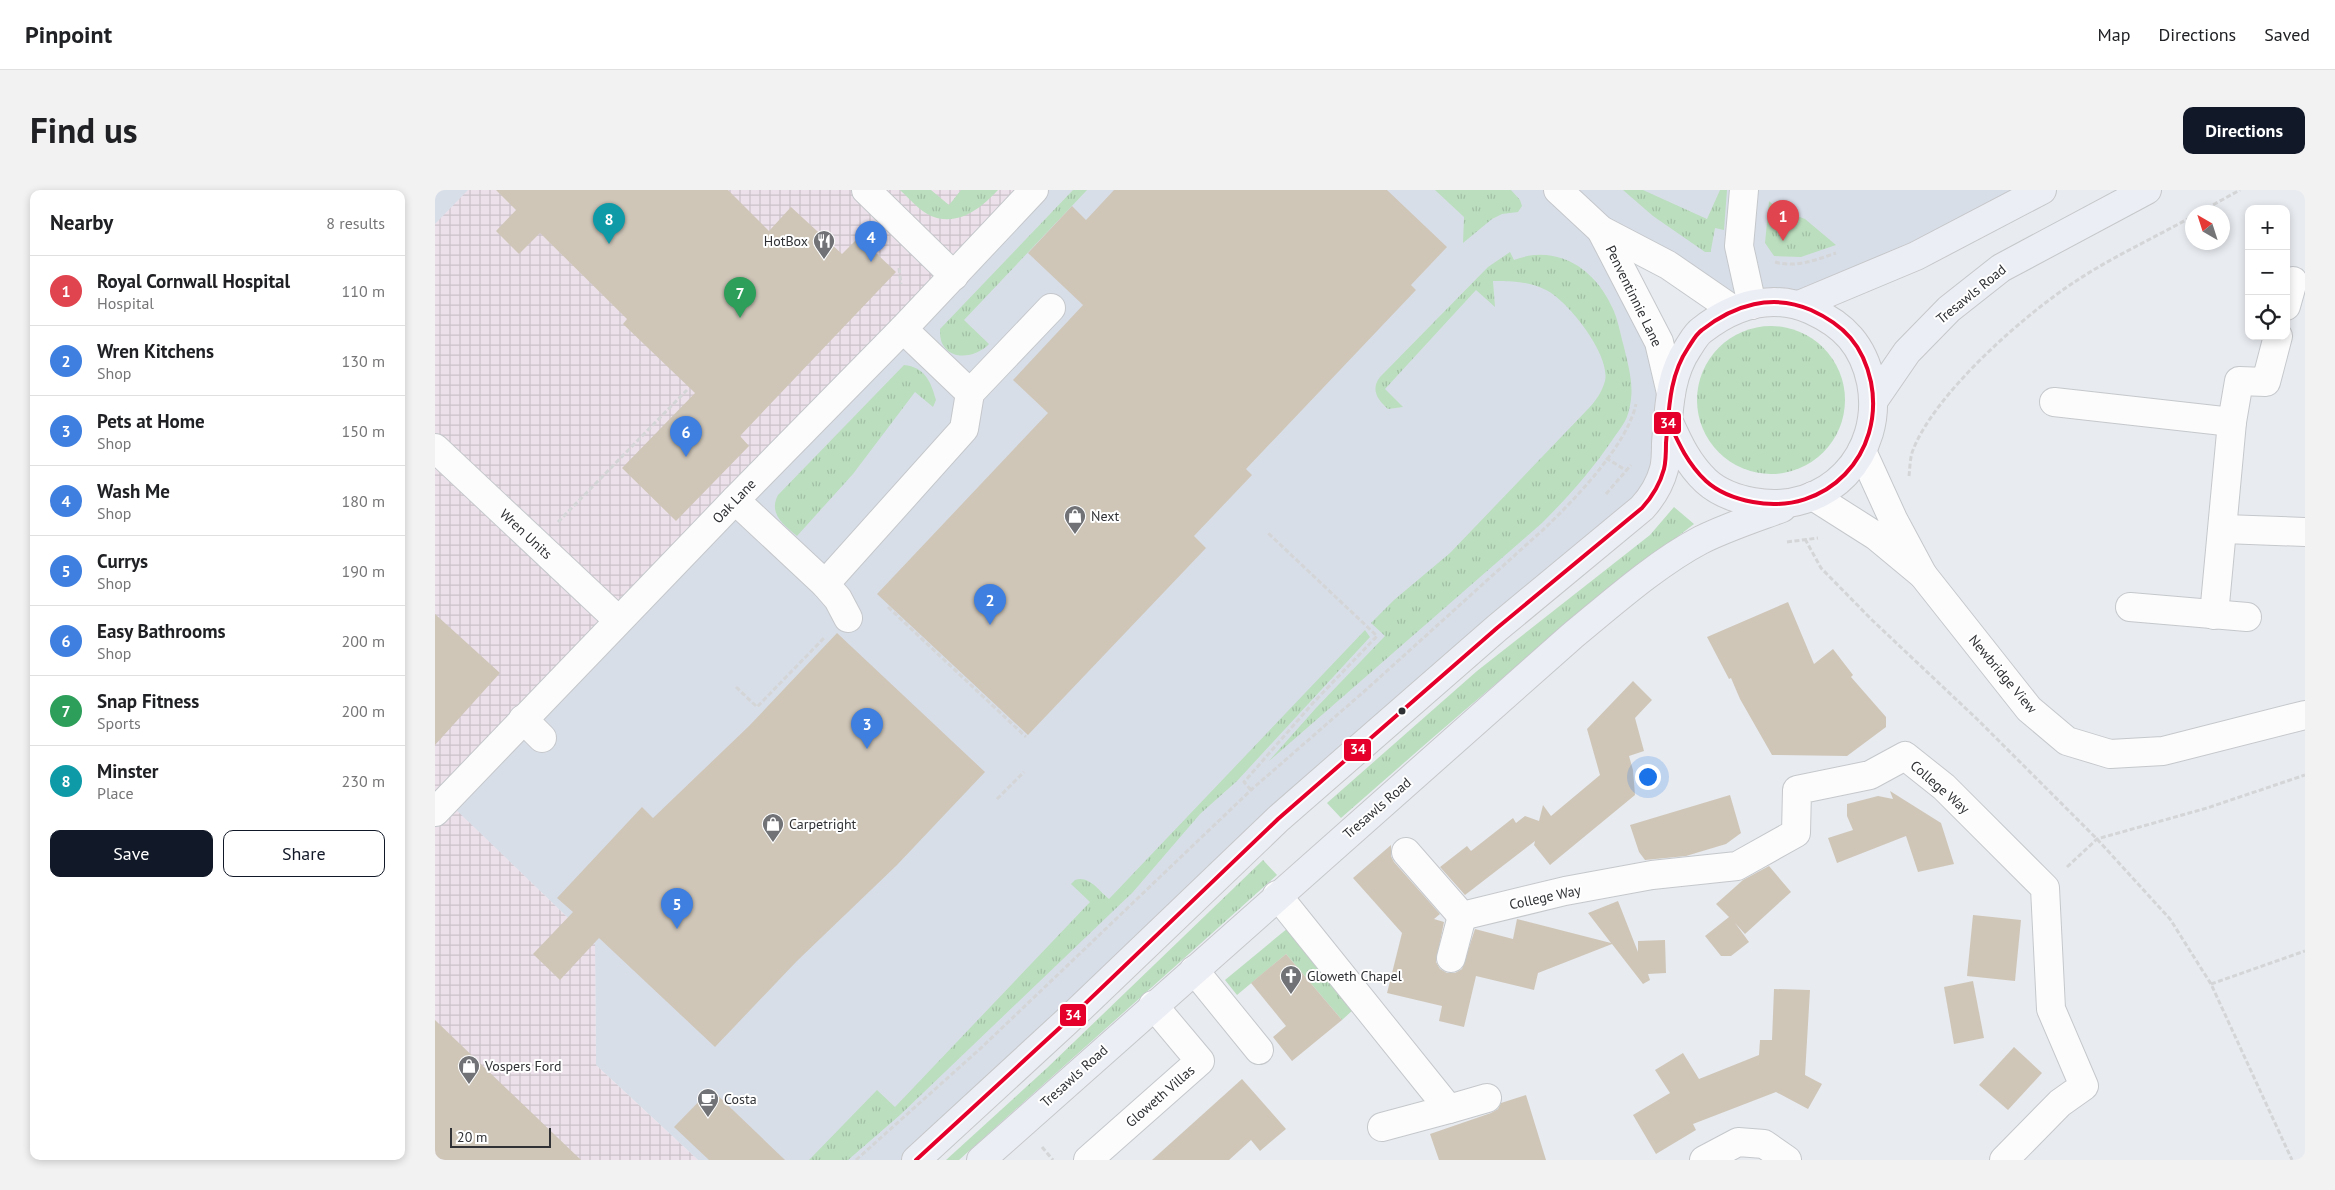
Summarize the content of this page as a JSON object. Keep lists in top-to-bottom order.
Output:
{
  "streets": {
    "highway": ["Tresawls Road"],
    "street": [
      "Penventinnie Lane",
      "Oak Lane",
      "Wren Units",
      "Newbridge View",
      "College Way",
      "Gloweth Villas"
    ]
  },
  "crossings": [
    ["Tresawls Road", "Newbridge View"],
    ["Tresawls Road", "Gloweth Villas"],
    ["Oak Lane", "Wren Units"]
  ],
  "places": {
    "restaurant": ["HotBox"],
    "shop": ["Next", "Carpetright", "Vospers Ford"],
    "church": ["Gloweth Chapel"],
    "cafe": ["Costa"]
  },
  "lines": ["transit line 34"],
  "scale_bar": "20 m",
  "north": "top left",
  "page": {
    "header": "Pinpoint",
    "nav": ["Map", "Directions", "Saved"],
    "title": "Find us",
    "buttons": [
      "Directions",
      ["Save", "Share"]
    ],
    "heading": ["Nearby", "8 results"],
    "pins": [
      "1",
      "8",
      "4",
      "7",
      "6",
      "2",
      "3",
      "5"
    ],
    "map_buttons": ["+", "−"],
    "list": [
      {
        "mark": "1",
        "name": "Royal Cornwall Hospital",
        "note": "Hospital",
        "value": "110 m"
      },
      {
        "mark": "2",
        "name": "Wren Kitchens",
        "note": "Shop",
        "value": "130 m"
      },
      {
        "mark": "3",
        "name": "Pets at Home",
        "note": "Shop",
        "value": "150 m"
      },
      {
        "mark": "4",
        "name": "Wash Me",
        "note": "Shop",
        "value": "180 m"
      },
      {
        "mark": "5",
        "name": "Currys",
        "note": "Shop",
        "value": "190 m"
      },
      {
        "mark": "6",
        "name": "Easy Bathrooms",
        "note": "Shop",
        "value": "200 m"
      },
      {
        "mark": "7",
        "name": "Snap Fitness",
        "note": "Sports",
        "value": "200 m"
      },
      {
        "mark": "8",
        "name": "Minster",
        "note": "Place",
        "value": "230 m"
      }
    ],
    "scale": "20 m"
  }
}
